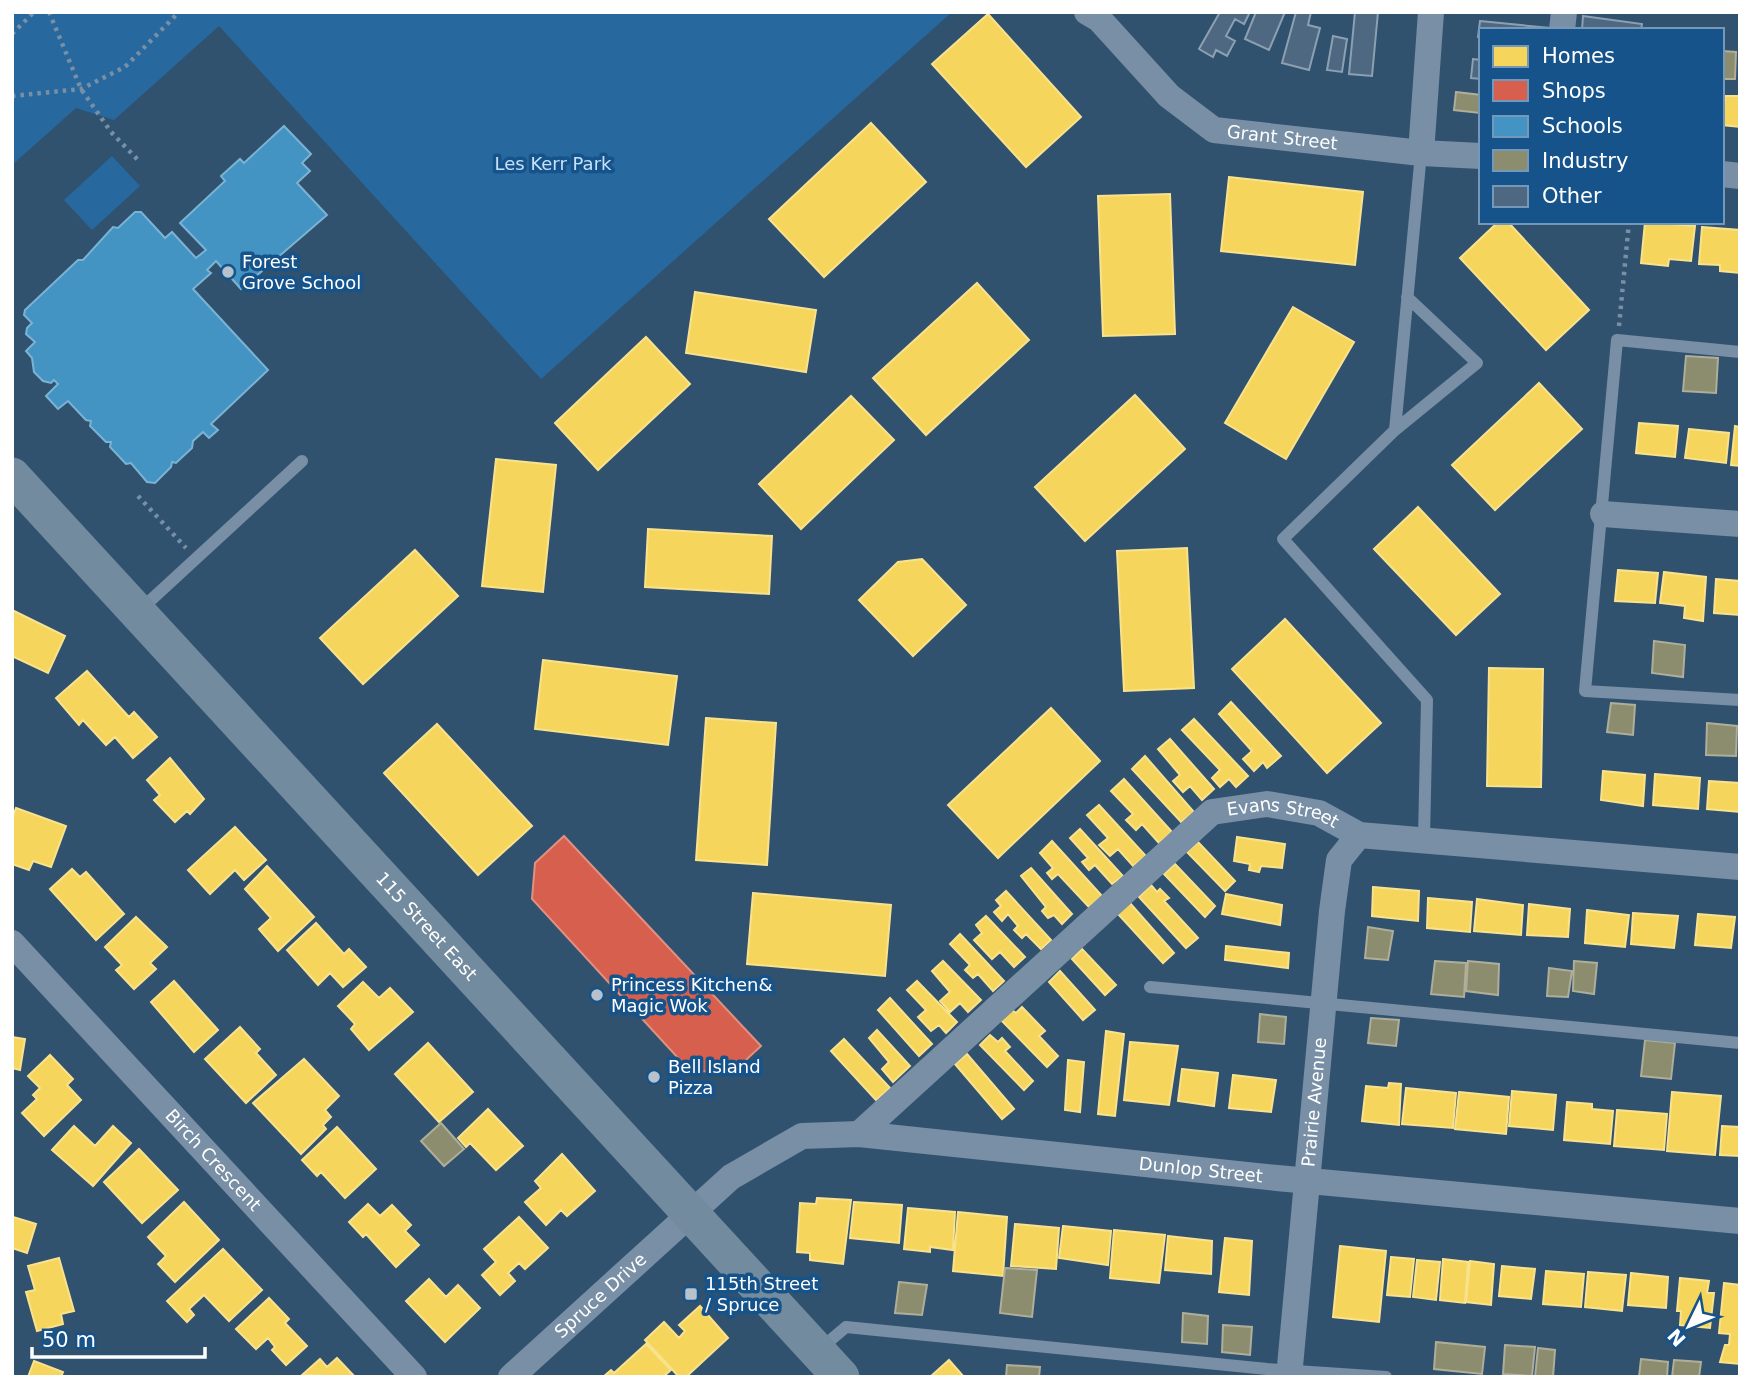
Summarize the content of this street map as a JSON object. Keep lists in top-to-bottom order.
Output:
{
  "streets": {
    "street": [
      "Grant Street",
      "Evans Street",
      "115 Street East",
      "Prairie Avenue",
      "Birch Crescent",
      "Dunlop Street",
      "Spruce Drive"
    ]
  },
  "crossings": [
    ["Evans Street", "Prairie Avenue"],
    ["Evans Street", "Dunlop Street"],
    ["115 Street East", "Dunlop Street"],
    ["115 Street East", "Spruce Drive"],
    ["Prairie Avenue", "Dunlop Street"],
    ["Dunlop Street", "Spruce Drive"]
  ],
  "parks": ["Les Kerr Park"],
  "places": {
    "other": ["Forest Grove School", "Princess Kitchen& Magic Wok", "Bell Island Pizza"],
    "transit": ["115th Street / Spruce"]
  },
  "legend": [
    "Homes",
    "Shops",
    "Schools",
    "Industry",
    "Other"
  ],
  "scale_bar": "50 m",
  "north": "bottom left"
}
